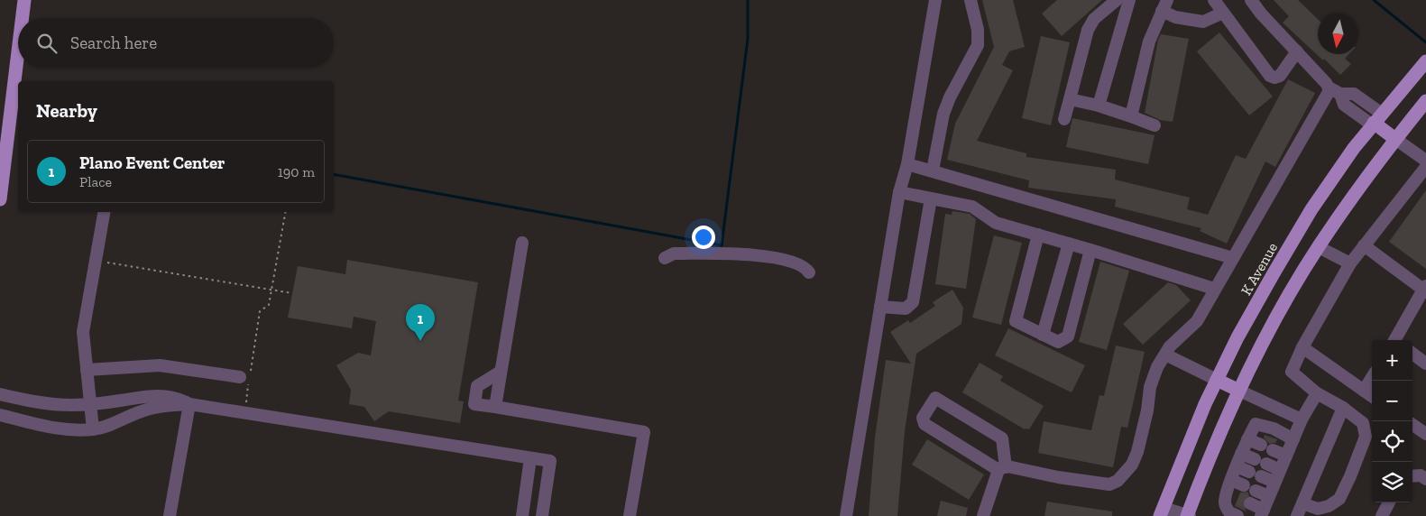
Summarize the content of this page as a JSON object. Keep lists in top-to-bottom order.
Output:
{
  "streets": {
    "main road": ["K Avenue"]
  },
  "north": "bottom",
  "page": {
    "search": "Search here",
    "heading": "Nearby",
    "list": [
      {
        "mark": "1",
        "name": "Plano Event Center",
        "note": "Place",
        "value": "190 m"
      }
    ],
    "pins": "1",
    "map_buttons": ["+", "−"]
  }
}
